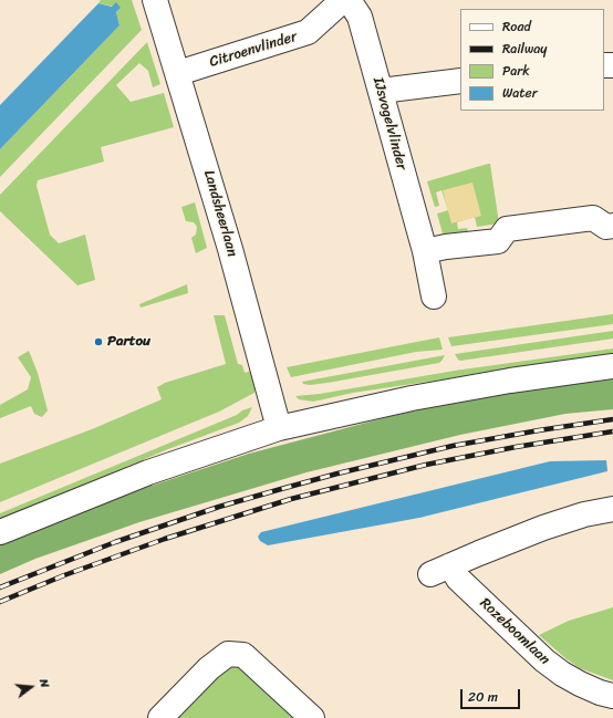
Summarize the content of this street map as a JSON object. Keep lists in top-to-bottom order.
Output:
{
  "streets": {
    "street": [
      "Citroenvlinder",
      "IJsvogelvlinder",
      "Landsheerlaan",
      "Rozeboomlaan"
    ]
  },
  "crossings": [
    ["Citroenvlinder", "Landsheerlaan"]
  ],
  "places": ["Partou"],
  "legend": [
    "Road",
    "Railway",
    "Park",
    "Water"
  ],
  "scale_bar": "20 m",
  "north": "right"
}
